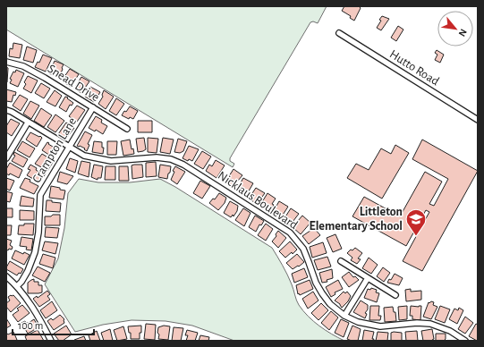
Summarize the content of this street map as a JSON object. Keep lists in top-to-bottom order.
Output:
{
  "streets": {
    "street": [
      "Hutto Road",
      "Snead Drive",
      "Crampton Lane",
      "Nicklaus Boulevard"
    ]
  },
  "crossings": [
    ["Snead Drive", "Crampton Lane"],
    ["Crampton Lane", "Nicklaus Boulevard"]
  ],
  "places": {
    "school or university": ["Littleton Elementary School"]
  },
  "scale_bar": "100 m",
  "north": "bottom right"
}
